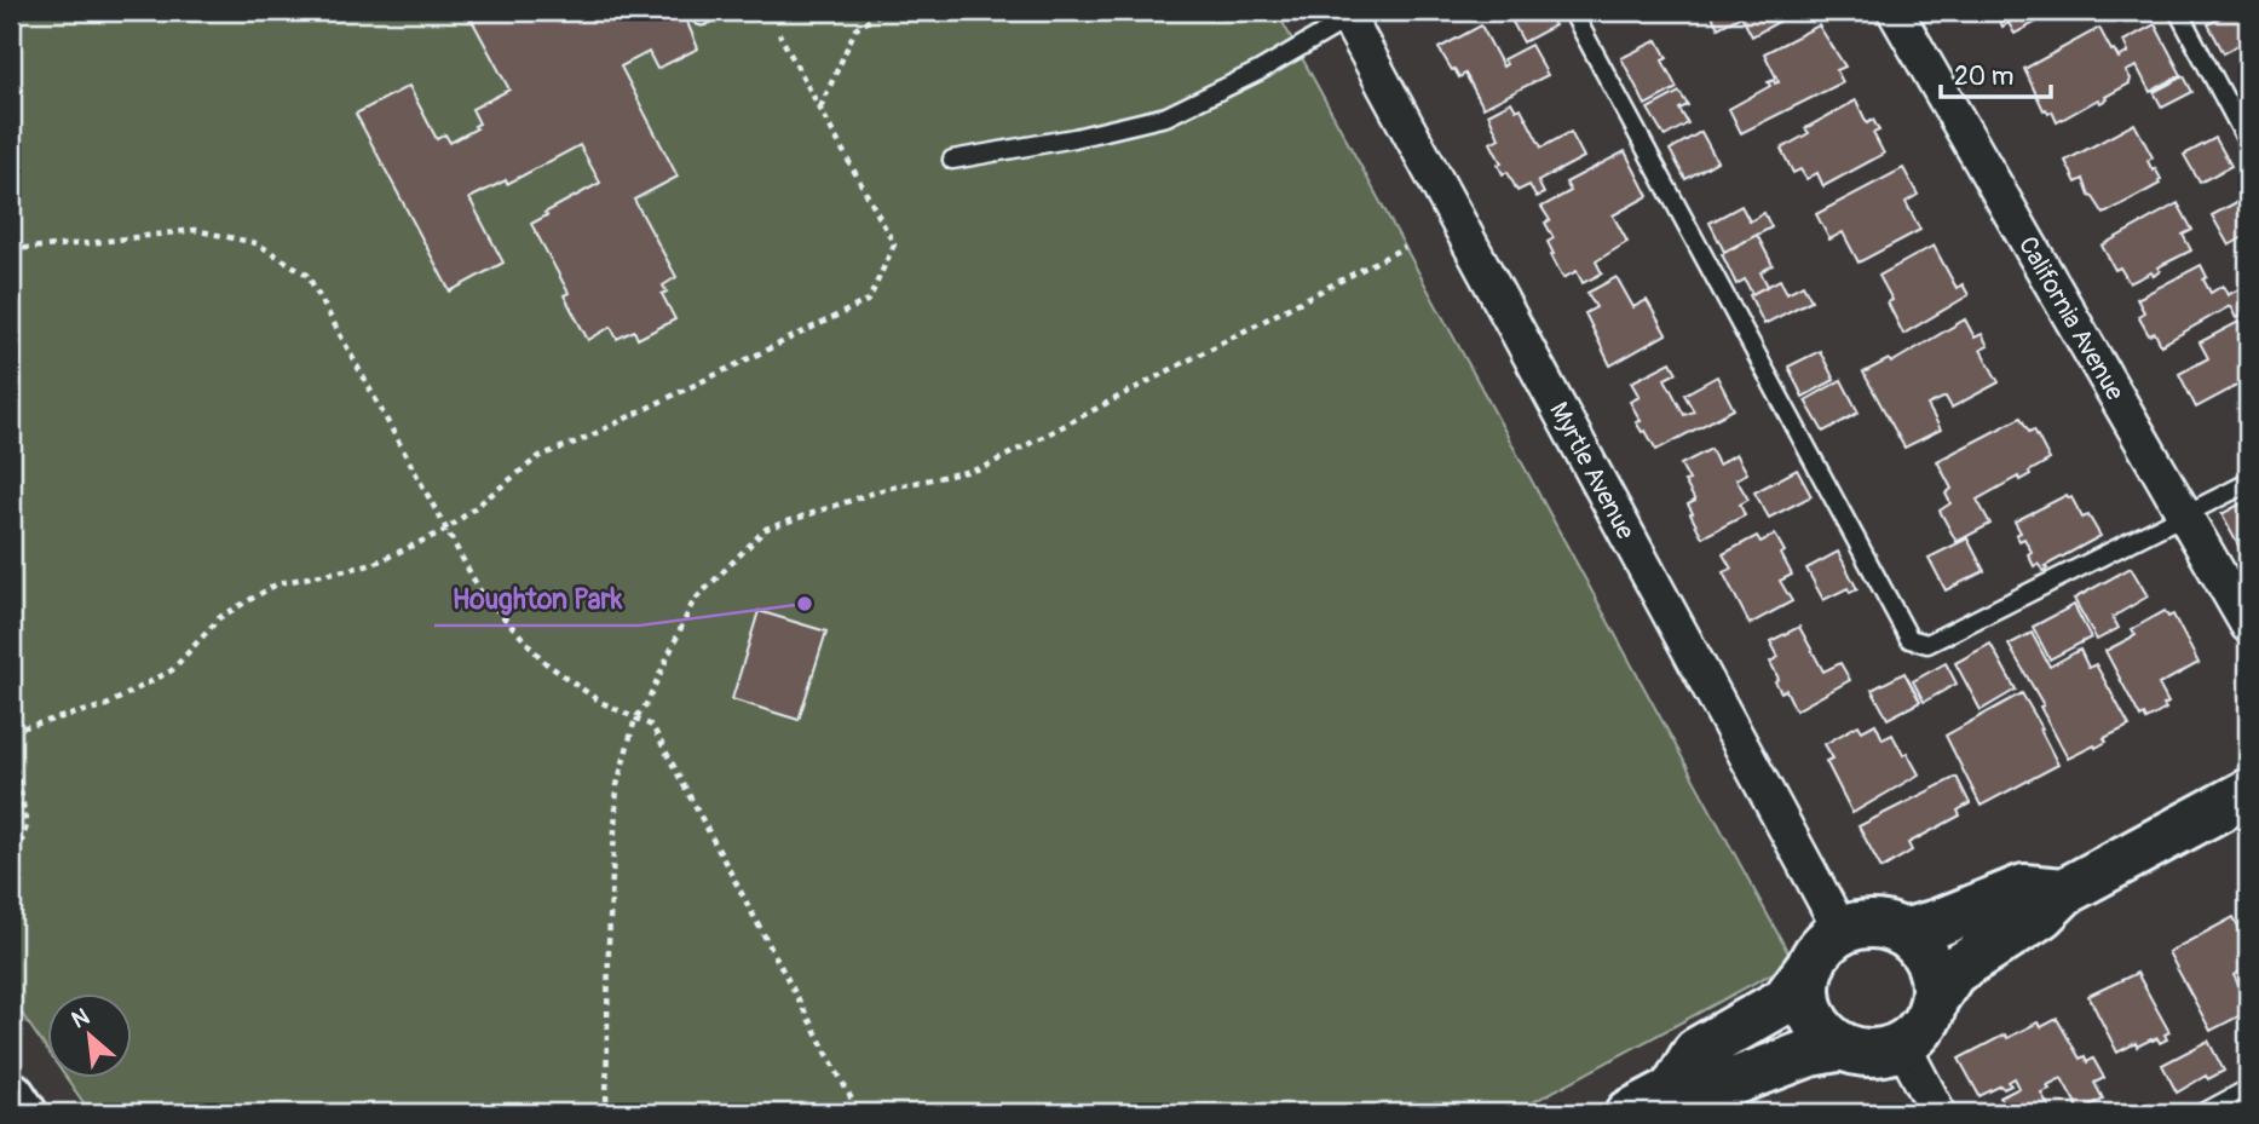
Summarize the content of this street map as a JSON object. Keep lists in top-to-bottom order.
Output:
{
  "streets": {
    "street": ["California Avenue", "Myrtle Avenue"]
  },
  "places": ["Houghton Park"],
  "scale_bar": "20 m",
  "north": "top left"
}
